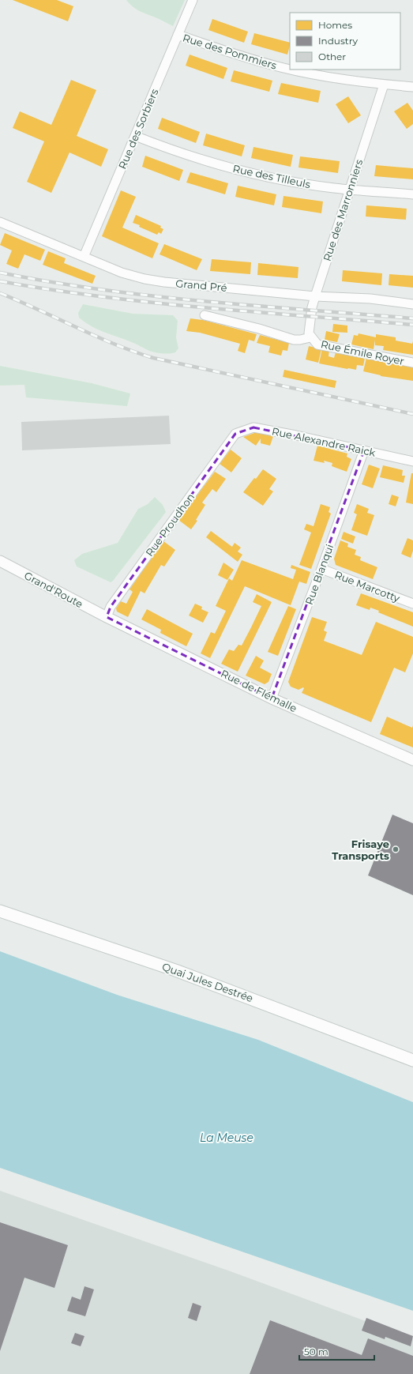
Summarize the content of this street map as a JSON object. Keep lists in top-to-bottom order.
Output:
{
  "streets": {
    "main road": ["Quai Jules Destrée"],
    "street": [
      "Rue des Pommiers",
      "Rue des Sorbiers",
      "Rue des Tilleuls",
      "Rue des Marronniers",
      "Grand Pré",
      "Rue Émile Royer",
      "Rue Alexandre Raick",
      "Rue Proudhon",
      "Rue Blanqui",
      "Rue Marcotty",
      "Grand'Route",
      "Rue de Flémalle"
    ]
  },
  "crossings": [
    ["Rue des Pommiers", "Rue des Sorbiers"],
    ["Rue des Pommiers", "Rue des Marronniers"],
    ["Rue des Sorbiers", "Rue des Tilleuls"],
    ["Rue des Sorbiers", "Grand Pré"],
    ["Rue des Tilleuls", "Rue des Marronniers"],
    ["Rue des Marronniers", "Grand Pré"],
    ["Rue des Marronniers", "Rue Émile Royer"],
    ["Rue Alexandre Raick", "Rue Proudhon"],
    ["Rue Alexandre Raick", "Rue Blanqui"],
    ["Rue Proudhon", "Grand'Route"],
    ["Rue Proudhon", "Rue de Flémalle"],
    ["Rue Blanqui", "Rue Marcotty"],
    ["Rue Blanqui", "Rue de Flémalle"],
    ["Grand'Route", "Rue de Flémalle"]
  ],
  "water": ["La Meuse"],
  "places": ["Frisaye Transports"],
  "legend": ["Homes", "Industry", "Other"],
  "scale_bar": "50 m"
}
